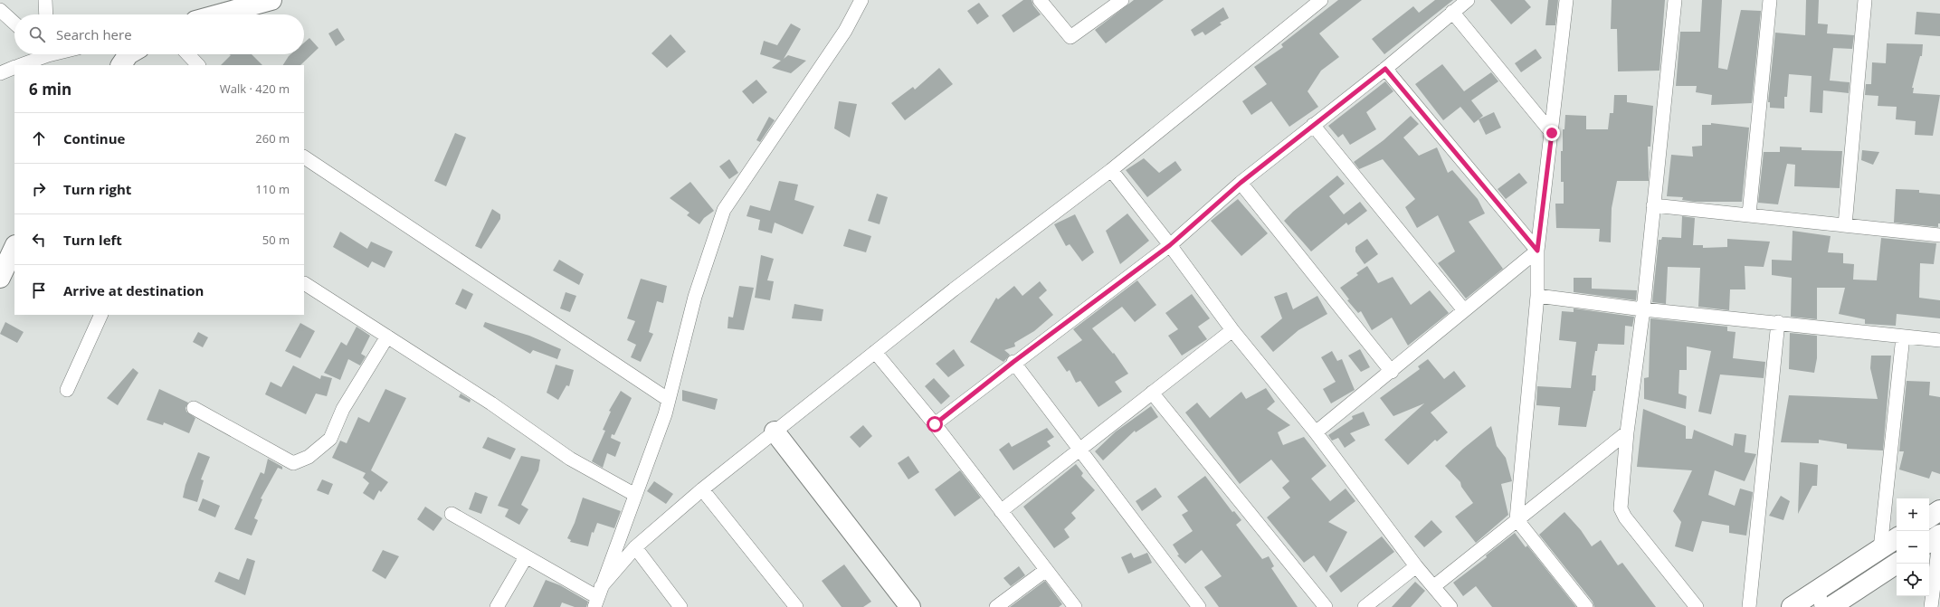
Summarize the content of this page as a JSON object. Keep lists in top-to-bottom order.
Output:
{
  "page": {
    "search": "Search here",
    "heading": ["6 min", "Walk · 420 m"],
    "list": [
      ["Continue", "260 m"],
      ["Turn right", "110 m"],
      ["Turn left", "50 m"],
      "Arrive at destination"
    ],
    "map_buttons": ["+", "−"]
  }
}
